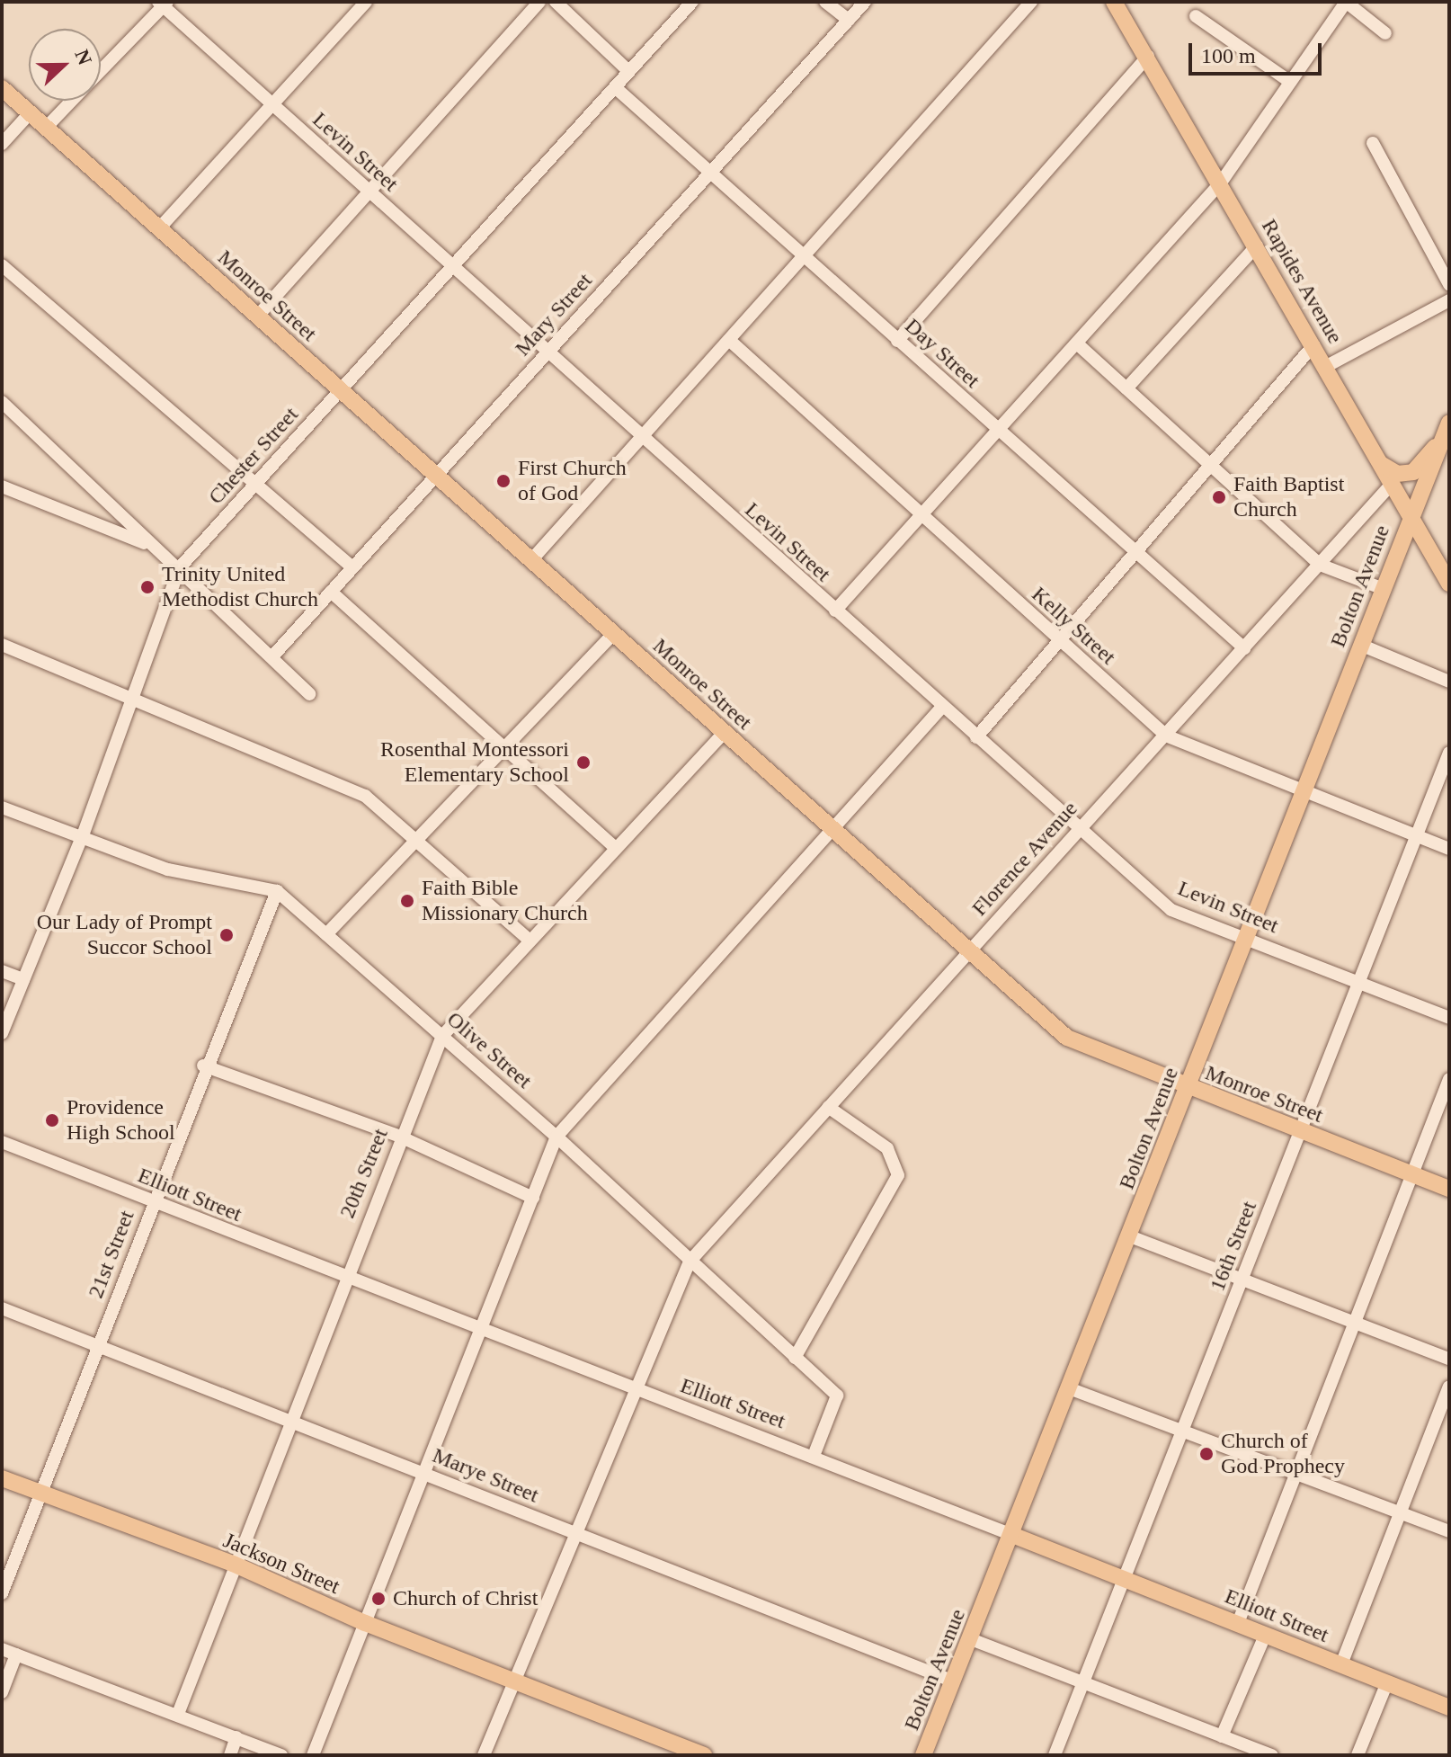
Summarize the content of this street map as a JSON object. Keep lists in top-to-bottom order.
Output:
{
  "streets": {
    "main road": [
      "Rapides Avenue",
      "Monroe Street",
      "Bolton Avenue",
      "Elliott Street",
      "Jackson Street"
    ],
    "street": [
      "Levin Street",
      "Mary Street",
      "Day Street",
      "Chester Street",
      "Kelly Street",
      "Florence Avenue",
      "Olive Street",
      "20th Street",
      "16th Street",
      "21st Street",
      "Marye Street"
    ]
  },
  "crossings": [
    ["Levin Street", "Mary Street"],
    ["Levin Street", "Chester Street"],
    ["Levin Street", "Bolton Avenue"],
    ["Levin Street", "Florence Avenue"],
    ["Levin Street", "16th Street"],
    ["Rapides Avenue", "Bolton Avenue"],
    ["Rapides Avenue", "Florence Avenue"],
    ["Monroe Street", "Mary Street"],
    ["Monroe Street", "Chester Street"],
    ["Monroe Street", "Bolton Avenue"],
    ["Monroe Street", "Florence Avenue"],
    ["Monroe Street", "20th Street"],
    ["Monroe Street", "16th Street"],
    ["Mary Street", "Day Street"],
    ["Day Street", "Chester Street"],
    ["Day Street", "Florence Avenue"],
    ["Chester Street", "Olive Street"],
    ["Bolton Avenue", "Kelly Street"],
    ["Bolton Avenue", "Elliott Street"],
    ["Bolton Avenue", "Marye Street"],
    ["Kelly Street", "Florence Avenue"],
    ["Kelly Street", "16th Street"],
    ["Florence Avenue", "Olive Street"],
    ["Florence Avenue", "Elliott Street"],
    ["Florence Avenue", "Marye Street"],
    ["Florence Avenue", "Jackson Street"],
    ["Olive Street", "20th Street"],
    ["Olive Street", "Elliott Street"],
    ["Olive Street", "21st Street"],
    ["20th Street", "Elliott Street"],
    ["20th Street", "Marye Street"],
    ["20th Street", "Jackson Street"],
    ["Elliott Street", "16th Street"],
    ["Elliott Street", "21st Street"],
    ["21st Street", "Marye Street"],
    ["21st Street", "Jackson Street"]
  ],
  "places": [
    "First Church of God",
    "Faith Baptist Church",
    "Trinity United Methodist Church",
    "Rosenthal Montessori Elementary School",
    "Faith Bible Missionary Church",
    "Our Lady of Prompt Succor School",
    "Providence High School",
    "Church of God Prophecy",
    "Church of Christ"
  ],
  "scale_bar": "100 m",
  "north": "right"
}
